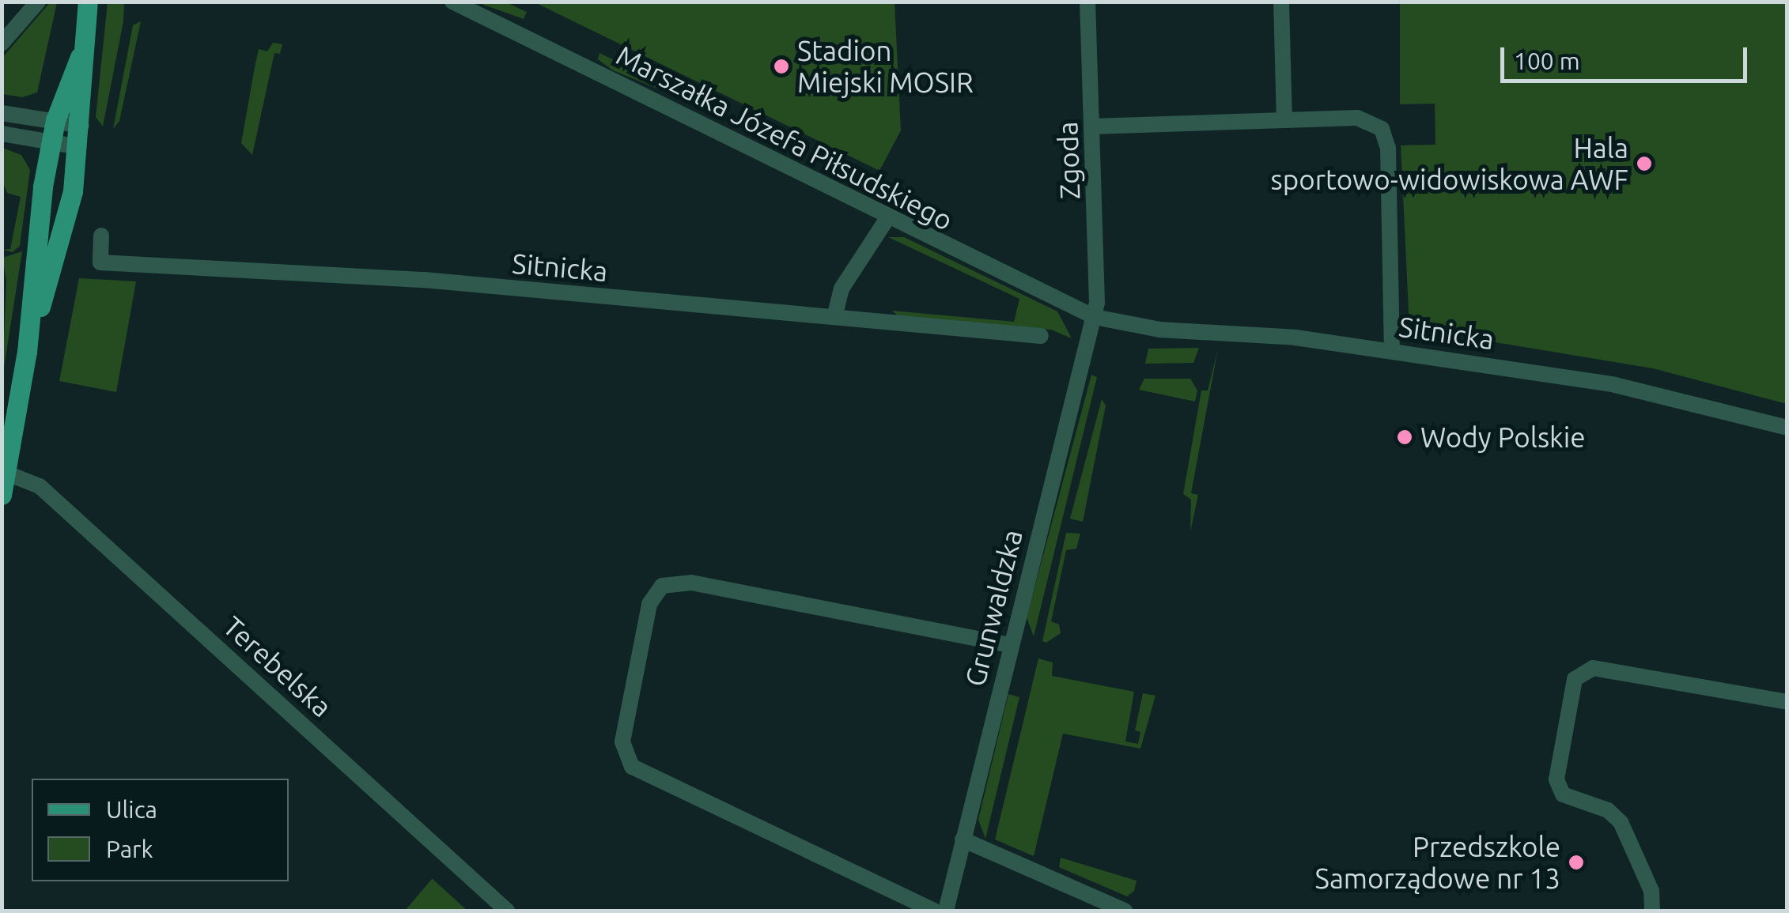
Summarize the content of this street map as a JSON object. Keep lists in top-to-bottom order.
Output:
{
  "streets": {
    "street": [
      "Marszałka Józefa Piłsudskiego",
      "Zgoda",
      "Sitnicka",
      "Grunwaldzka",
      "Terebelska"
    ]
  },
  "crossings": [
    ["Marszałka Józefa Piłsudskiego", "Zgoda"],
    ["Marszałka Józefa Piłsudskiego", "Sitnicka"],
    ["Marszałka Józefa Piłsudskiego", "Grunwaldzka"],
    ["Zgoda", "Sitnicka"],
    ["Zgoda", "Grunwaldzka"],
    ["Sitnicka", "Grunwaldzka"]
  ],
  "places": [
    "Stadion Miejski MOSIR",
    "Hala sportowo-widowiskowa AWF",
    "Wody Polskie",
    "Przedszkole Samorządowe nr 13"
  ],
  "legend": ["Ulica", "Park"],
  "scale_bar": "100 m"
}
